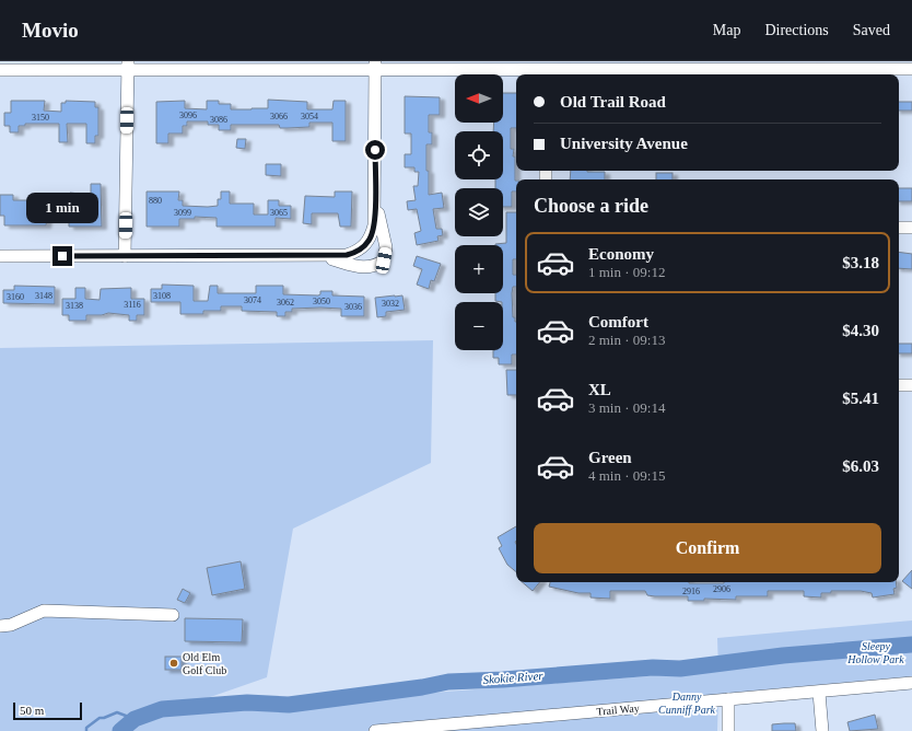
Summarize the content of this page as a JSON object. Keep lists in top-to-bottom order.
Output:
{
  "streets": {
    "street": ["Trail Way"]
  },
  "water": ["Skokie River"],
  "parks": ["Sleepy Hollow Park", "Danny Cunniff Park"],
  "places": ["Old Elm Golf Club"],
  "house_numbers": [
    "3096",
    "3066",
    "3054",
    "3150",
    "3086",
    "880",
    "3099",
    "3065",
    "3148",
    "3108",
    "3160",
    "3074",
    "3050",
    "3062",
    "3032",
    "3116",
    "3138",
    "3036",
    "2906",
    "2916"
  ],
  "scale_bar": "50 m",
  "north": "left",
  "page": {
    "header": "Movio",
    "nav": ["Map", "Directions", "Saved"],
    "map_buttons": ["+", "−"],
    "banner": ["Old Trail Road", "University Avenue"],
    "heading": "Choose a ride",
    "bubble": "1 min",
    "list": [
      {
        "name": "Economy",
        "note": "1 min · 09:12",
        "value": "$3.18"
      },
      {
        "name": "Comfort",
        "note": "2 min · 09:13",
        "value": "$4.30"
      },
      {
        "name": "XL",
        "note": "3 min · 09:14",
        "value": "$5.41"
      },
      {
        "name": "Green",
        "note": "4 min · 09:15",
        "value": "$6.03"
      }
    ],
    "buttons": "Confirm",
    "scale": "50 m"
  }
}
